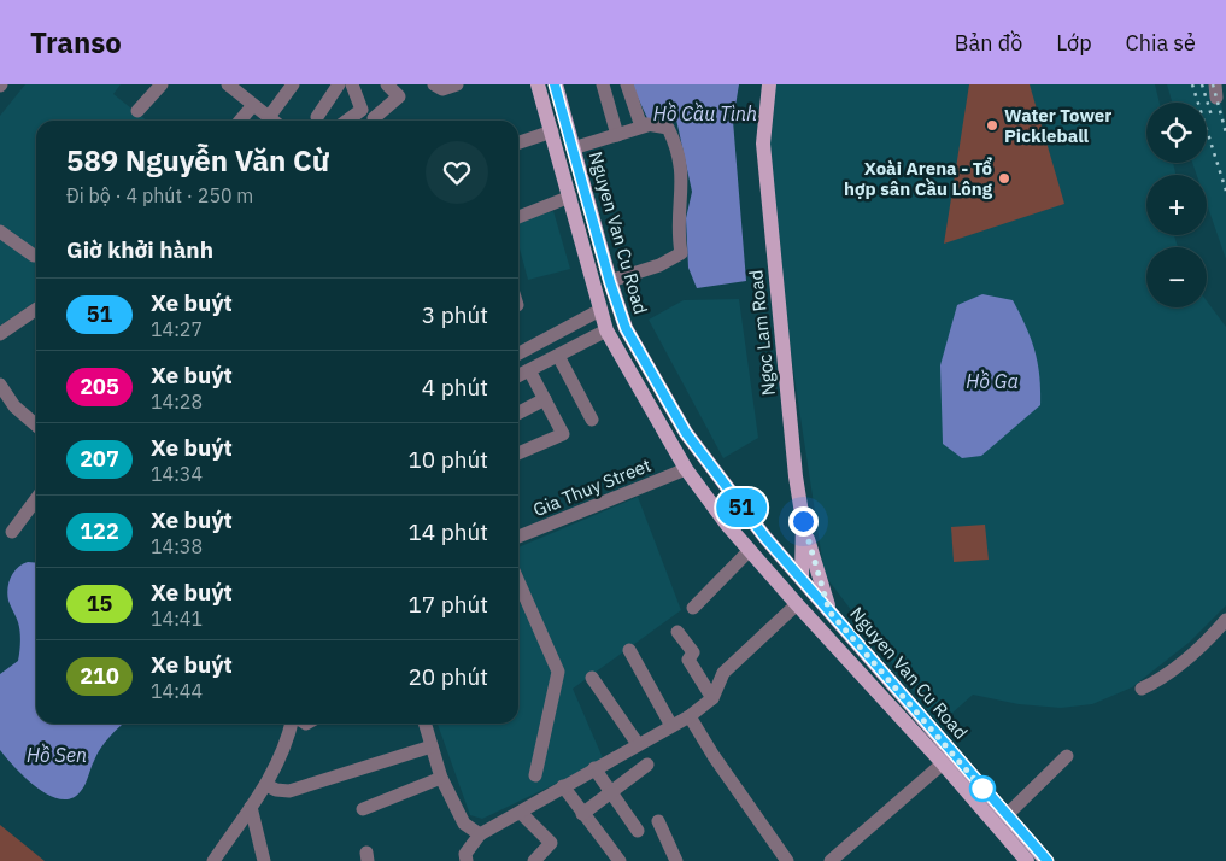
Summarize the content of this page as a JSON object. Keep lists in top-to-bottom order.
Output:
{
  "streets": {
    "main road": ["Nguyen Van Cu Road", "Ngoc Lam Road"],
    "street": ["Gia Thuy Street"]
  },
  "crossings": [
    ["Nguyen Van Cu Road", "Ngoc Lam Road"],
    ["Nguyen Van Cu Road", "Gia Thuy Street"]
  ],
  "water": ["Hồ Cầu Tình", "Hồ Ga", "Hồ Sen"],
  "places": ["Water Tower Pickleball", "Xoài Arena - Tổ hợp sân Cầu Lông"],
  "lines": ["bus line 51"],
  "page": {
    "header": "Transo",
    "nav": ["Bản đồ", "Lớp", "Chia sẻ"],
    "on_map": "51",
    "map_buttons": ["+", "−"],
    "heading": [
      ["589 Nguyễn Văn Cừ", "Đi bộ · 4 phút · 250 m"],
      "Giờ khởi hành"
    ],
    "list": [
      {
        "mark": "51",
        "name": "Xe buýt",
        "note": "14:27",
        "value": "3 phút"
      },
      {
        "mark": "205",
        "name": "Xe buýt",
        "note": "14:28",
        "value": "4 phút"
      },
      {
        "mark": "207",
        "name": "Xe buýt",
        "note": "14:34",
        "value": "10 phút"
      },
      {
        "mark": "122",
        "name": "Xe buýt",
        "note": "14:38",
        "value": "14 phút"
      },
      {
        "mark": "15",
        "name": "Xe buýt",
        "note": "14:41",
        "value": "17 phút"
      },
      {
        "mark": "210",
        "name": "Xe buýt",
        "note": "14:44",
        "value": "20 phút"
      }
    ]
  }
}
